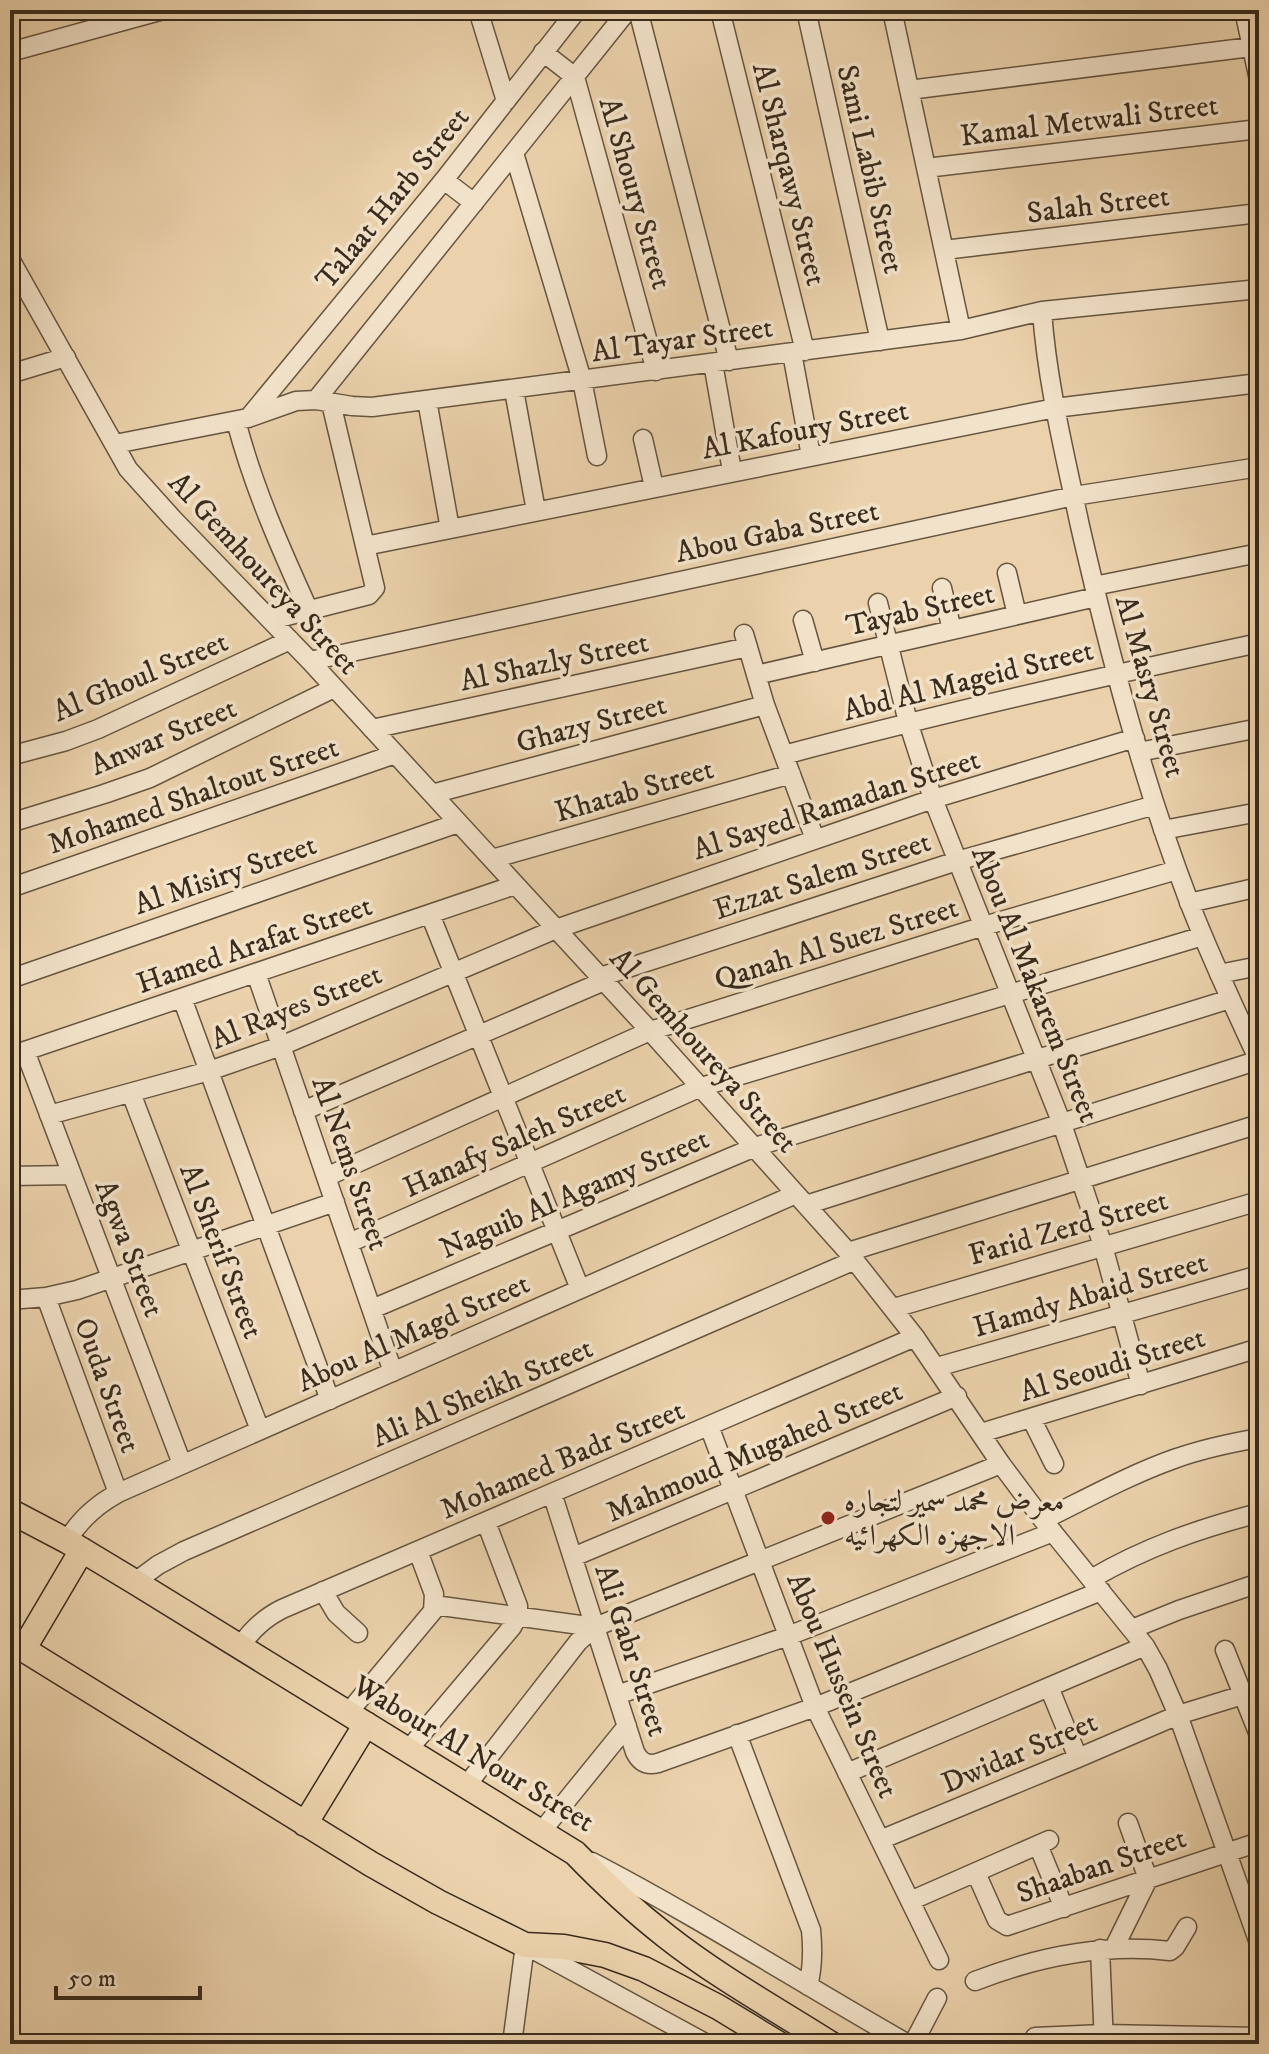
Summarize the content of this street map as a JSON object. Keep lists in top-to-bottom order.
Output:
{
  "streets": {
    "main road": ["Wabour Al Nour Street"],
    "street": [
      "Kamal Metwali Street",
      "Sami Labib Street",
      "Al Sharqawy Street",
      "Al Shoury Street",
      "Talaat Harb Street",
      "Salah Street",
      "Al Tayar Street",
      "Al Kafoury Street",
      "Abou Gaba Street",
      "Al Gemhoureya Street",
      "Tayab Street",
      "Al Shazly Street",
      "Al Ghoul Street",
      "Abd Al Mageid Street",
      "Al Masry Street",
      "Ghazy Street",
      "Anwar Street",
      "Khatab Street",
      "Mohamed Shaltout Street",
      "Al Sayed Ramadan Street",
      "Al Misiry Street",
      "Ezzat Salem Street",
      "Qanah Al Suez Street",
      "Hamed Arafat Street",
      "Abou Al Makarem Street",
      "Al Rayes Street",
      "Hanafy Saleh Street",
      "Al Nems Street",
      "Naguib Al Agamy Street",
      "Farid Zerd Street",
      "Agwa Street",
      "Al Sherif Street",
      "Hamdy Abaid Street",
      "Abou Al Magd Street",
      "Al Seoudi Street",
      "Ouda Street",
      "Ali Al Sheikh Street",
      "Mahmoud Mugahed Street",
      "Mohamed Badr Street",
      "Ali Gabr Street",
      "Abou Hussein Street",
      "Dwidar Street",
      "Shaaban Street"
    ]
  },
  "crossings": [
    ["Sami Labib Street", "Al Tayar Street"],
    ["Al Sharqawy Street", "Al Tayar Street"],
    ["Al Sharqawy Street", "Al Kafoury Street"],
    ["Al Shoury Street", "Al Tayar Street"],
    ["Talaat Harb Street", "Al Tayar Street"],
    ["Al Tayar Street", "Al Gemhoureya Street"],
    ["Al Tayar Street", "Al Masry Street"],
    ["Al Kafoury Street", "Al Masry Street"],
    ["Abou Gaba Street", "Al Gemhoureya Street"],
    ["Abou Gaba Street", "Al Masry Street"],
    ["Al Gemhoureya Street", "Al Shazly Street"],
    ["Al Gemhoureya Street", "Al Ghoul Street"],
    ["Al Gemhoureya Street", "Ghazy Street"],
    ["Al Gemhoureya Street", "Anwar Street"],
    ["Al Gemhoureya Street", "Khatab Street"],
    ["Al Gemhoureya Street", "Mohamed Shaltout Street"],
    ["Al Gemhoureya Street", "Al Sayed Ramadan Street"],
    ["Al Gemhoureya Street", "Al Misiry Street"],
    ["Al Gemhoureya Street", "Ezzat Salem Street"],
    ["Al Gemhoureya Street", "Qanah Al Suez Street"],
    ["Al Gemhoureya Street", "Hamed Arafat Street"],
    ["Al Gemhoureya Street", "Al Rayes Street"],
    ["Al Gemhoureya Street", "Hanafy Saleh Street"],
    ["Al Gemhoureya Street", "Naguib Al Agamy Street"],
    ["Al Gemhoureya Street", "Farid Zerd Street"],
    ["Al Gemhoureya Street", "Hamdy Abaid Street"],
    ["Al Gemhoureya Street", "Abou Al Magd Street"],
    ["Al Gemhoureya Street", "Al Seoudi Street"],
    ["Al Gemhoureya Street", "Ali Al Sheikh Street"],
    ["Al Gemhoureya Street", "Mahmoud Mugahed Street"],
    ["Al Gemhoureya Street", "Mohamed Badr Street"],
    ["Al Gemhoureya Street", "Dwidar Street"],
    ["Al Gemhoureya Street", "Shaaban Street"],
    ["Tayab Street", "Al Shazly Street"],
    ["Tayab Street", "Al Masry Street"],
    ["Tayab Street", "Abou Al Makarem Street"],
    ["Abd Al Mageid Street", "Al Masry Street"],
    ["Abd Al Mageid Street", "Abou Al Makarem Street"],
    ["Al Masry Street", "Al Sayed Ramadan Street"],
    ["Al Masry Street", "Ezzat Salem Street"],
    ["Al Masry Street", "Qanah Al Suez Street"],
    ["Al Masry Street", "Hanafy Saleh Street"],
    ["Al Masry Street", "Naguib Al Agamy Street"],
    ["Al Masry Street", "Abou Al Magd Street"],
    ["Al Sayed Ramadan Street", "Abou Al Makarem Street"],
    ["Al Sayed Ramadan Street", "Al Rayes Street"],
    ["Ezzat Salem Street", "Abou Al Makarem Street"],
    ["Ezzat Salem Street", "Al Nems Street"],
    ["Qanah Al Suez Street", "Abou Al Makarem Street"],
    ["Qanah Al Suez Street", "Al Nems Street"],
    ["Hamed Arafat Street", "Al Nems Street"],
    ["Hamed Arafat Street", "Agwa Street"],
    ["Abou Al Makarem Street", "Hanafy Saleh Street"],
    ["Abou Al Makarem Street", "Naguib Al Agamy Street"],
    ["Abou Al Makarem Street", "Farid Zerd Street"],
    ["Abou Al Makarem Street", "Hamdy Abaid Street"],
    ["Abou Al Makarem Street", "Abou Al Magd Street"],
    ["Abou Al Makarem Street", "Al Seoudi Street"],
    ["Abou Al Makarem Street", "Ali Al Sheikh Street"],
    ["Al Rayes Street", "Al Nems Street"],
    ["Al Rayes Street", "Agwa Street"],
    ["Al Rayes Street", "Al Sherif Street"],
    ["Hanafy Saleh Street", "Al Nems Street"],
    ["Al Nems Street", "Naguib Al Agamy Street"],
    ["Al Nems Street", "Abou Al Magd Street"],
    ["Agwa Street", "Abou Al Magd Street"],
    ["Al Sherif Street", "Abou Al Magd Street"],
    ["Abou Al Magd Street", "Ouda Street"],
    ["Abou Al Magd Street", "Wabour Al Nour Street"],
    ["Ali Al Sheikh Street", "Wabour Al Nour Street"],
    ["Mahmoud Mugahed Street", "Ali Gabr Street"],
    ["Mahmoud Mugahed Street", "Abou Hussein Street"],
    ["Mohamed Badr Street", "Ali Gabr Street"],
    ["Mohamed Badr Street", "Abou Hussein Street"],
    ["Mohamed Badr Street", "Wabour Al Nour Street"],
    ["Abou Hussein Street", "Dwidar Street"]
  ],
  "places": ["معرض محمد سمير لتجاره الاجهزه الكهرائيه"],
  "scale_bar": "50 m"
}
